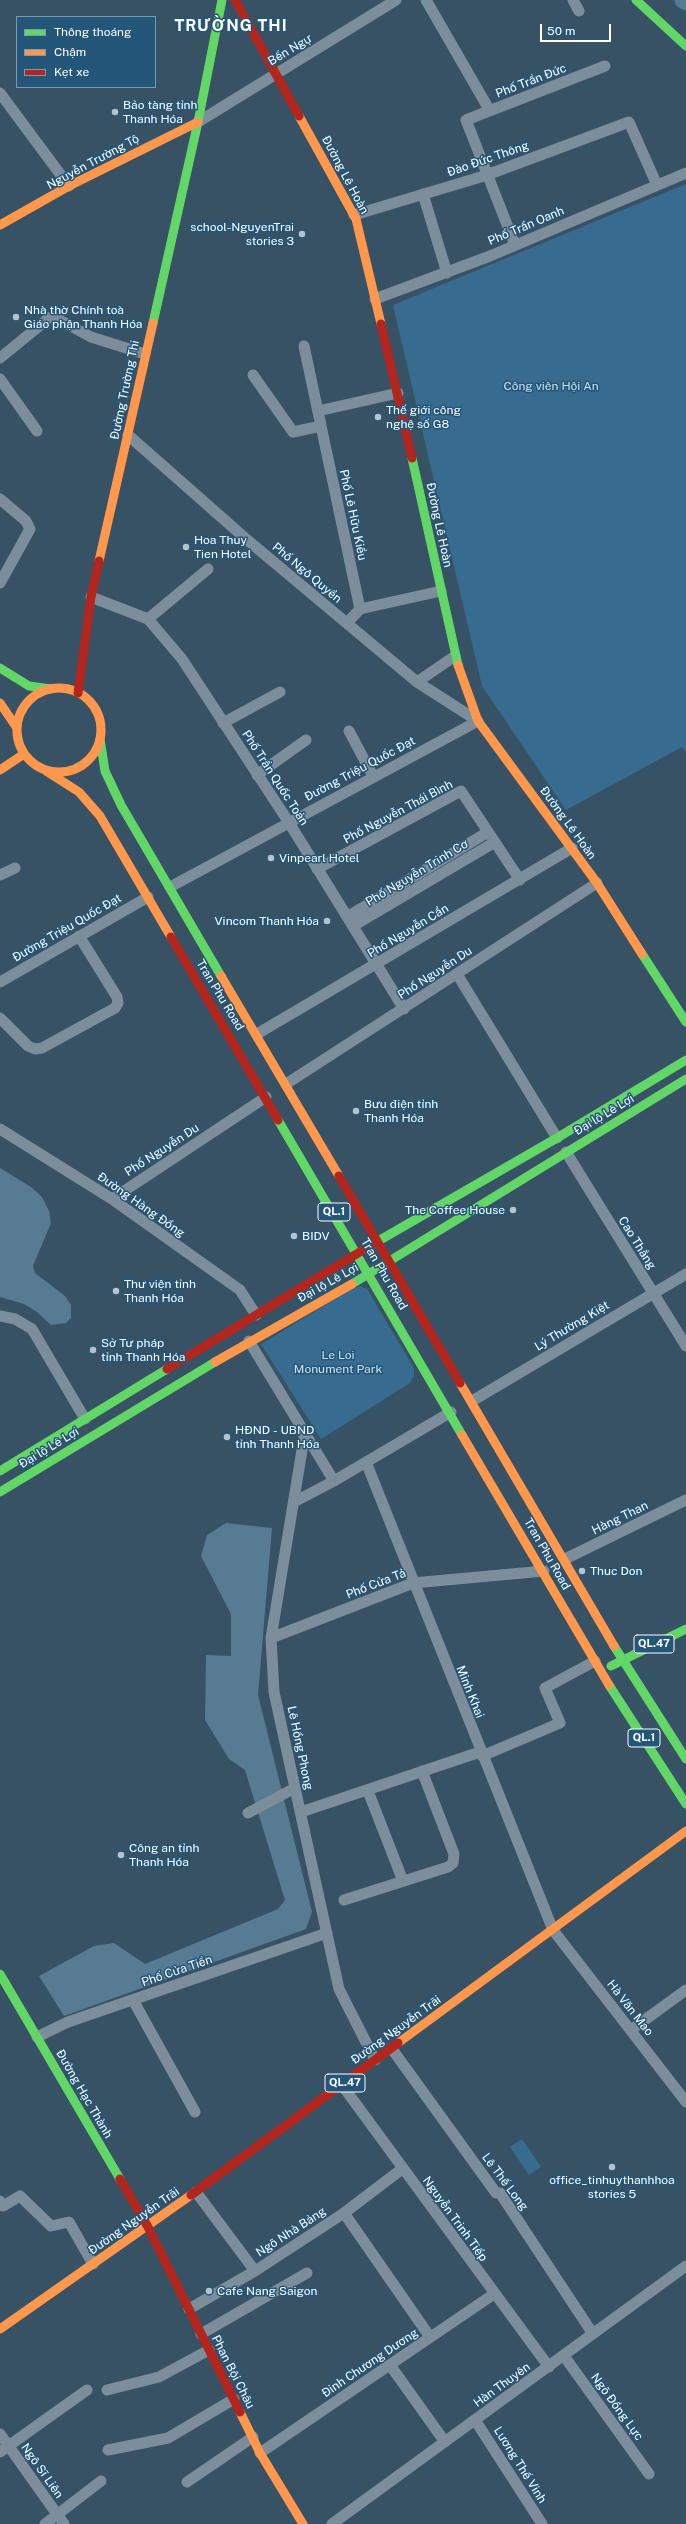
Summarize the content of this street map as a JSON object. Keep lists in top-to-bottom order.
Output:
{
  "streets": {
    "main road": [
      "Nguyễn Trường Tộ",
      "Đường Lê Hoàn",
      "Đường Trường Thi",
      "Tran Phu Road",
      "Đại lộ Lê Lợi",
      "QL.1",
      "QL.47",
      "Đường Nguyễn Trãi",
      "Đường Hạc Thành",
      "Phan Bội Châu"
    ],
    "street": [
      "Bến Ngự",
      "Phố Trần Đức",
      "Đào Đức Thông",
      "Phố Trần Oanh",
      "Phố Lê Hữu Kiều",
      "Phố Ngô Quyền",
      "Đường Triệu Quốc Đạt",
      "Phố Trần Quốc Toản",
      "Phố Nguyễn Thái Bình",
      "Phố Nguyễn Trinh Cơ",
      "Phố Nguyễn Cẩn",
      "Phố Nguyễn Du",
      "Đường Hàng Đồng",
      "Cao Thắng",
      "Lý Thường Kiệt",
      "Hàng Than",
      "Phố Cửa Tả",
      "Minh Khai",
      "Lê Hồng Phong",
      "Phố Cửa Tiền",
      "Hà Văn Mao",
      "Lê Thế Long",
      "Nguyễn Trinh Tiếp",
      "Ngõ Nhà Bảng",
      "Đinh Chương Dương",
      "Hàn Thuyên",
      "Ngõ Đồng Lực",
      "Lương Thế Vinh",
      "Ngô Sĩ Liên"
    ]
  },
  "crossings": [
    ["Bến Ngự", "Nguyễn Trường Tộ"],
    ["Bến Ngự", "Đường Lê Hoàn"],
    ["Bến Ngự", "Đường Trường Thi"],
    ["Phố Trần Đức", "Đào Đức Thông"],
    ["Đào Đức Thông", "Đường Lê Hoàn"],
    ["Đào Đức Thông", "Phố Trần Oanh"],
    ["Nguyễn Trường Tộ", "Đường Trường Thi"],
    ["Đường Lê Hoàn", "Phố Trần Oanh"],
    ["Đường Lê Hoàn", "Phố Ngô Quyền"],
    ["Đường Lê Hoàn", "Đường Triệu Quốc Đạt"],
    ["Đường Lê Hoàn", "Phố Nguyễn Cẩn"],
    ["Đường Lê Hoàn", "Phố Nguyễn Du"],
    ["Đường Trường Thi", "Phố Ngô Quyền"],
    ["Đường Trường Thi", "Phố Trần Quốc Toản"],
    ["Đường Trường Thi", "Tran Phu Road"],
    ["Phố Ngô Quyền", "Đường Triệu Quốc Đạt"],
    ["Đường Triệu Quốc Đạt", "Phố Trần Quốc Toản"],
    ["Đường Triệu Quốc Đạt", "Tran Phu Road"],
    ["Phố Trần Quốc Toản", "Phố Nguyễn Thái Bình"],
    ["Phố Trần Quốc Toản", "Phố Nguyễn Trinh Cơ"],
    ["Phố Trần Quốc Toản", "Phố Nguyễn Cẩn"],
    ["Phố Trần Quốc Toản", "Phố Nguyễn Du"],
    ["Phố Nguyễn Thái Bình", "Phố Nguyễn Trinh Cơ"],
    ["Phố Nguyễn Thái Bình", "Phố Nguyễn Cẩn"],
    ["Phố Nguyễn Cẩn", "Tran Phu Road"],
    ["Phố Nguyễn Du", "Tran Phu Road"],
    ["Phố Nguyễn Du", "Đường Hàng Đồng"],
    ["Tran Phu Road", "Đại lộ Lê Lợi"],
    ["Tran Phu Road", "Lý Thường Kiệt"],
    ["Tran Phu Road", "Hàng Than"],
    ["Tran Phu Road", "Phố Cửa Tả"],
    ["Tran Phu Road", "QL.47"],
    ["Đại lộ Lê Lợi", "Đường Hàng Đồng"],
    ["Đại lộ Lê Lợi", "Cao Thắng"],
    ["Cao Thắng", "Lý Thường Kiệt"],
    ["Phố Cửa Tả", "Minh Khai"],
    ["Phố Cửa Tả", "Lê Hồng Phong"],
    ["Minh Khai", "Hà Văn Mao"],
    ["Minh Khai", "Đường Nguyễn Trãi"],
    ["Lê Hồng Phong", "Phố Cửa Tiền"],
    ["Lê Hồng Phong", "Đường Nguyễn Trãi"],
    ["Phố Cửa Tiền", "Đường Hạc Thành"],
    ["Hà Văn Mao", "Đường Nguyễn Trãi"],
    ["Đường Nguyễn Trãi", "Đường Hạc Thành"],
    ["Đường Nguyễn Trãi", "Lê Thế Long"],
    ["Đường Nguyễn Trãi", "Nguyễn Trinh Tiếp"],
    ["Đường Nguyễn Trãi", "Phan Bội Châu"],
    ["Đường Hạc Thành", "Phan Bội Châu"],
    ["Lê Thế Long", "Hàn Thuyên"],
    ["Nguyễn Trinh Tiếp", "Ngõ Nhà Bảng"],
    ["Nguyễn Trinh Tiếp", "Đinh Chương Dương"],
    ["Nguyễn Trinh Tiếp", "Hàn Thuyên"],
    ["Ngõ Nhà Bảng", "Phan Bội Châu"],
    ["Đinh Chương Dương", "Phan Bội Châu"],
    ["Hàn Thuyên", "Ngõ Đồng Lực"],
    ["Hàn Thuyên", "Lương Thế Vinh"]
  ],
  "districts": ["TRƯỜNG THI"],
  "parks": ["Công viên Hội An", "Le Loi Monument Park"],
  "places": [
    "Bảo tàng tỉnh Thanh Hóa",
    "school-NguyenTrai stories 3",
    "Nhà thờ Chính toà Giáo phận Thanh Hóa",
    "Thế giới công nghệ số G8",
    "Hoa Thuy Tien Hotel",
    "Vinpearl Hotel",
    "Vincom Thanh Hóa",
    "Bưu điện tỉnh Thanh Hóa",
    "The Coffee House",
    "BIDV",
    "Thư viện tỉnh Thanh Hóa",
    "Sở Tư pháp tỉnh Thanh Hóa",
    "HĐND - UBND tỉnh Thanh Hóa",
    "Thuc Don",
    "Công an tỉnh Thanh Hóa",
    "office_tinhuythanhhoa stories 5",
    "Cafe Nang Saigon"
  ],
  "legend": ["Thông thoáng", "Chậm", "Kẹt xe"],
  "scale_bar": "50 m"
}
